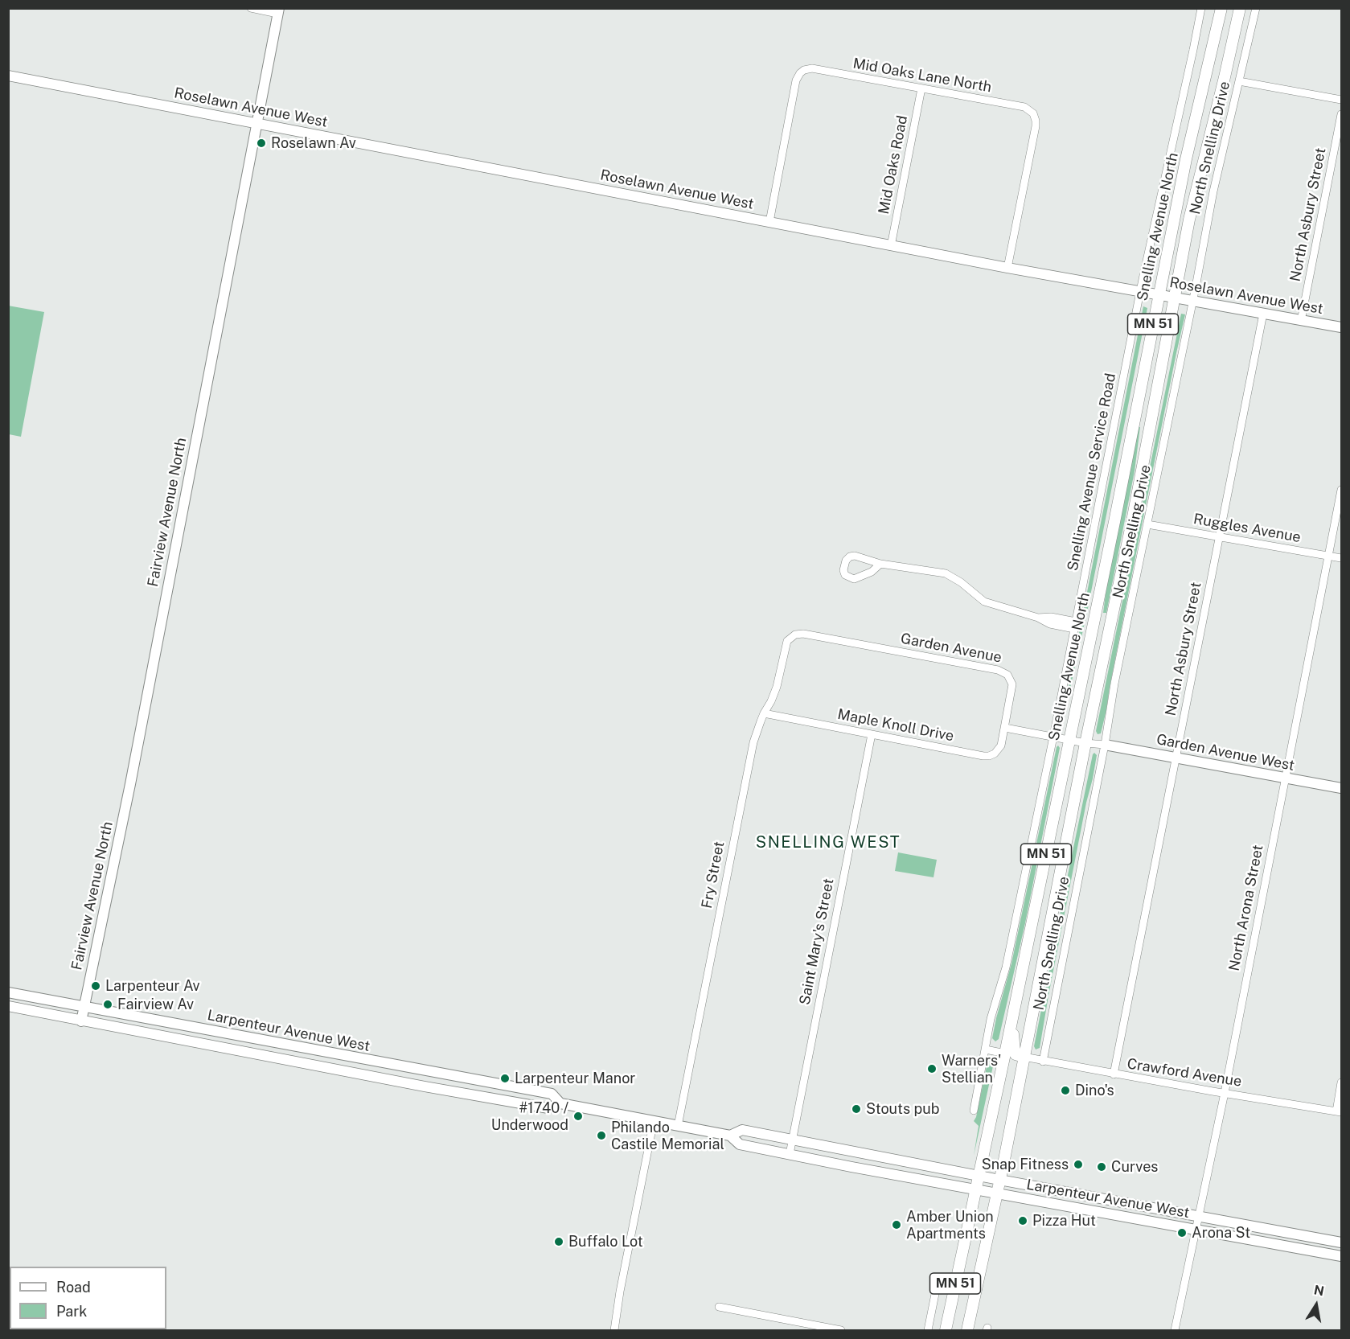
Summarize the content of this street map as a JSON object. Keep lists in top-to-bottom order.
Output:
{
  "streets": {
    "main road": ["Snelling Avenue North", "MN 51"],
    "street": [
      "Mid Oaks Lane North",
      "Roselawn Avenue West",
      "North Snelling Drive",
      "Mid Oaks Road",
      "North Asbury Street",
      "Snelling Avenue Service Road",
      "Fairview Avenue North",
      "Ruggles Avenue",
      "Garden Avenue",
      "Maple Knoll Drive",
      "Garden Avenue West",
      "Fry Street",
      "North Arona Street",
      "Saint Mary's Street",
      "Larpenteur Avenue West",
      "Crawford Avenue"
    ]
  },
  "crossings": [
    ["Mid Oaks Lane North", "Roselawn Avenue West"],
    ["Mid Oaks Lane North", "Mid Oaks Road"],
    ["Roselawn Avenue West", "North Snelling Drive"],
    ["Roselawn Avenue West", "Mid Oaks Road"],
    ["Roselawn Avenue West", "North Asbury Street"],
    ["Roselawn Avenue West", "Snelling Avenue North"],
    ["Roselawn Avenue West", "Snelling Avenue Service Road"],
    ["Roselawn Avenue West", "Fairview Avenue North"],
    ["North Snelling Drive", "Ruggles Avenue"],
    ["North Snelling Drive", "Garden Avenue West"],
    ["North Snelling Drive", "Crawford Avenue"],
    ["North Asbury Street", "Ruggles Avenue"],
    ["North Asbury Street", "Garden Avenue West"],
    ["North Asbury Street", "Crawford Avenue"],
    ["Snelling Avenue North", "Larpenteur Avenue West"],
    ["Snelling Avenue North", "Crawford Avenue"],
    ["Fairview Avenue North", "Larpenteur Avenue West"],
    ["Ruggles Avenue", "North Arona Street"],
    ["Garden Avenue", "Maple Knoll Drive"],
    ["Garden Avenue", "Fry Street"],
    ["Maple Knoll Drive", "Fry Street"],
    ["Maple Knoll Drive", "Saint Mary's Street"],
    ["Garden Avenue West", "North Arona Street"],
    ["Fry Street", "Larpenteur Avenue West"],
    ["North Arona Street", "Larpenteur Avenue West"],
    ["North Arona Street", "Crawford Avenue"],
    ["Saint Mary's Street", "Larpenteur Avenue West"]
  ],
  "districts": ["SNELLING WEST"],
  "places": [
    "Roselawn Av",
    "Larpenteur Av",
    "Fairview Av",
    "Warners' Stellian",
    "Larpenteur Manor",
    "Dino's",
    "Stouts pub",
    "#1740 / Underwood",
    "Philando Castile Memorial",
    "Snap Fitness",
    "Curves",
    "Pizza Hut",
    "Amber Union Apartments",
    "Arona St",
    "Buffalo Lot"
  ],
  "legend": ["Road", "Park"],
  "north": "top"
}
